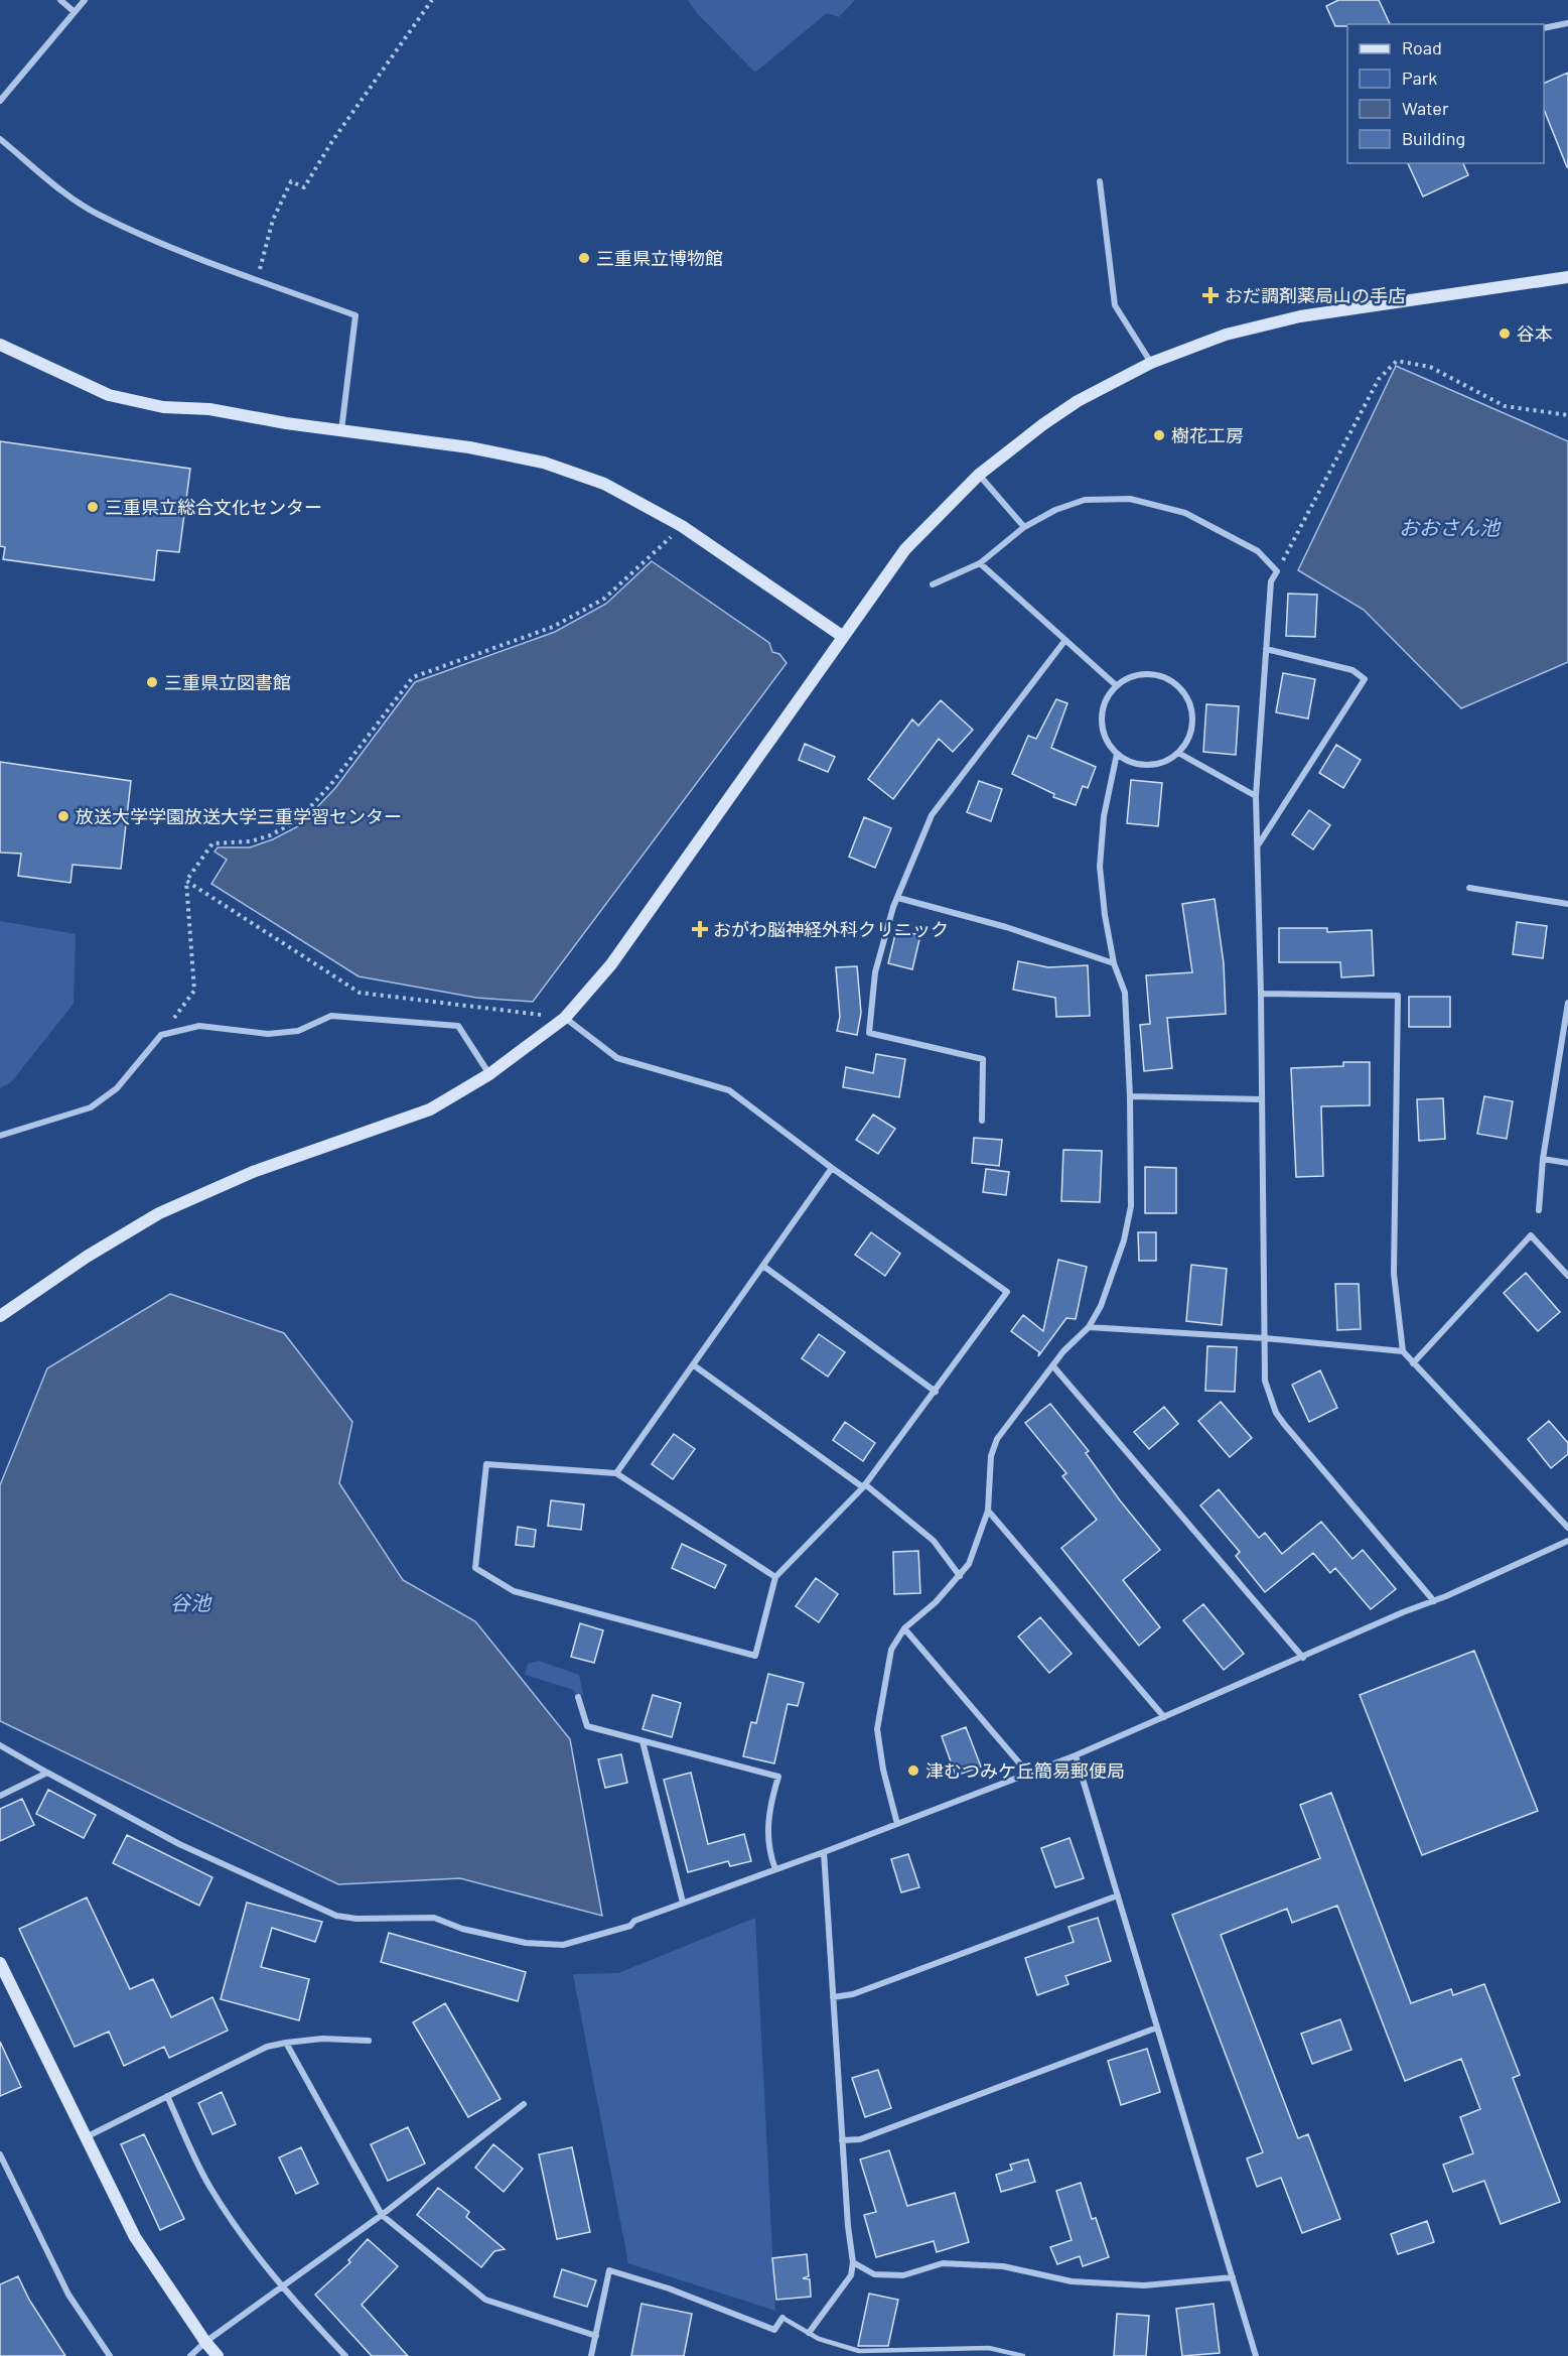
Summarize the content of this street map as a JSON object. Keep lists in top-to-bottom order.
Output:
{
  "water": ["おおさん池", "谷池"],
  "places": {
    "other": [
      "三重県立博物館",
      "谷本",
      "樹花工房",
      "三重県立総合文化センター",
      "三重県立図書館",
      "放送大学学園放送大学三重学習センター",
      "津むつみケ丘簡易郵便局"
    ],
    "health": ["おだ調剤薬局山の手店", "おがわ脳神経外科クリニック"]
  },
  "legend": [
    "Road",
    "Park",
    "Water",
    "Building"
  ]
}
